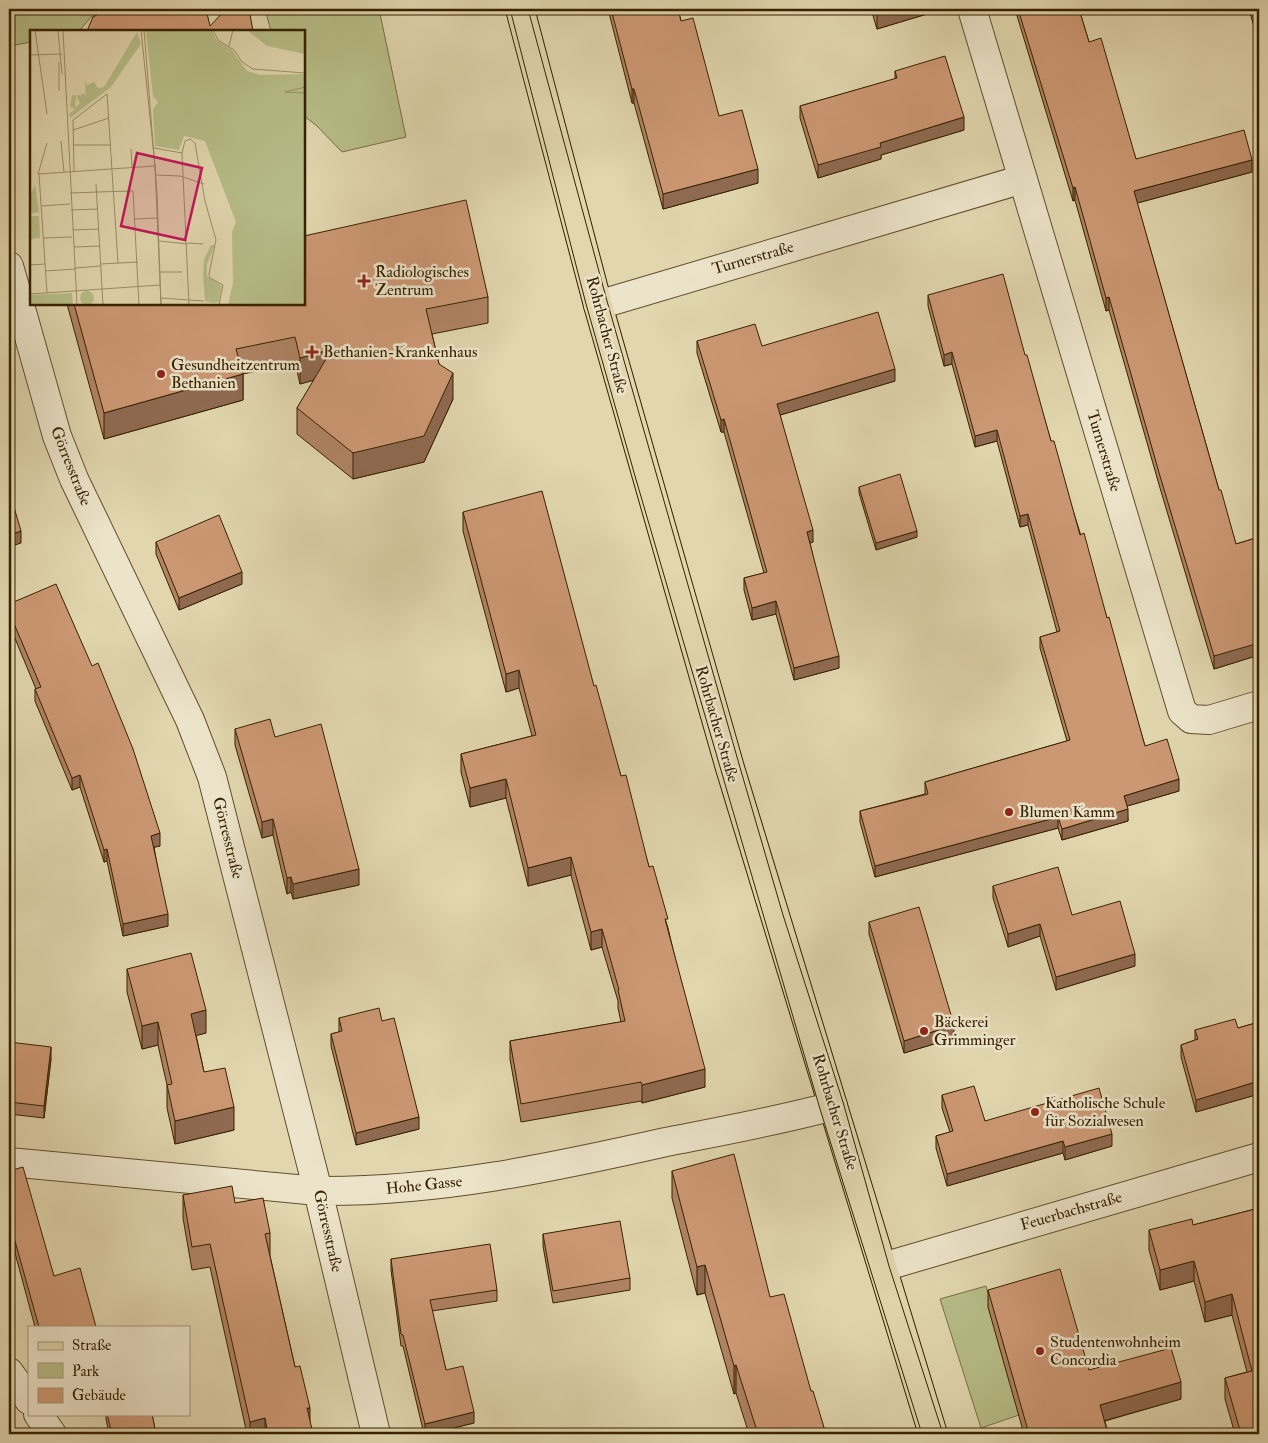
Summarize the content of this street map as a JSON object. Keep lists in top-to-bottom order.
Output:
{
  "streets": {
    "main road": ["Rohrbacher Straße"],
    "street": [
      "Turnerstraße",
      "Görresstraße",
      "Hohe Gasse",
      "Feuerbachstraße"
    ]
  },
  "crossings": [
    ["Turnerstraße", "Rohrbacher Straße"],
    ["Rohrbacher Straße", "Hohe Gasse"],
    ["Rohrbacher Straße", "Feuerbachstraße"],
    ["Görresstraße", "Hohe Gasse"]
  ],
  "places": {
    "health": ["Radiologisches Zentrum", "Bethanien-Krankenhaus"],
    "other": [
      "Gesundheitzentrum Bethanien",
      "Blumen Kamm",
      "Bäckerei Grimminger",
      "Katholische Schule für Sozialwesen",
      "Studentenwohnheim Concordia"
    ]
  },
  "legend": ["Straße", "Park", "Gebäude"]
}
